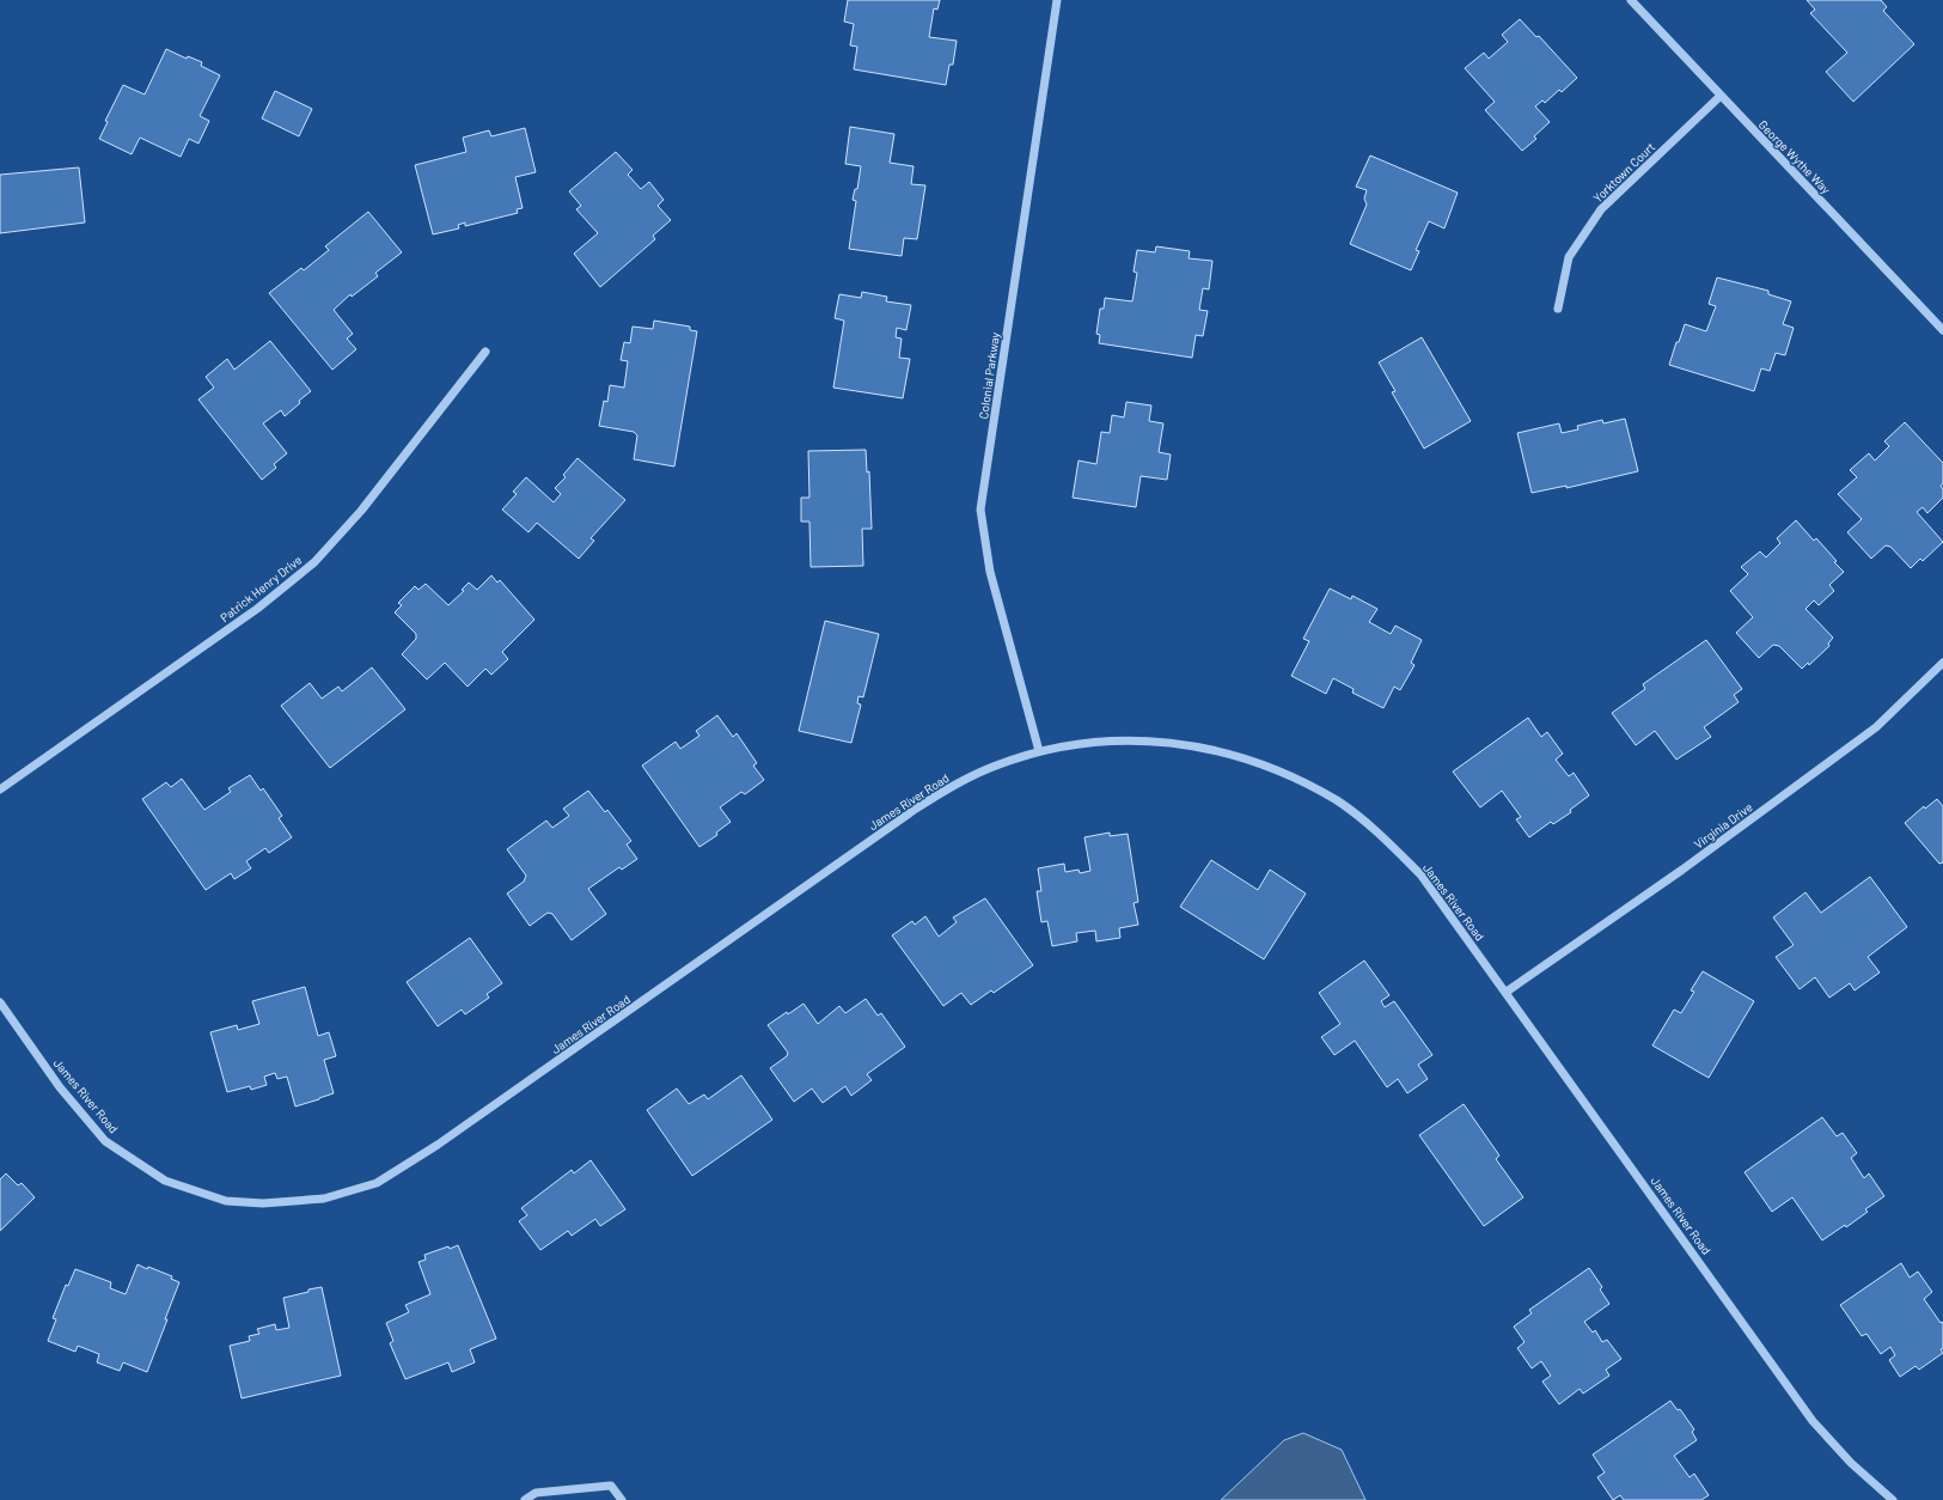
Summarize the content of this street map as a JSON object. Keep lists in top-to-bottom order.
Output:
{
  "streets": {
    "street": [
      "George Wythe Way",
      "Yorktown Court",
      "Colonial Parkway",
      "Patrick Henry Drive",
      "James River Road",
      "Virginia Drive"
    ]
  },
  "crossings": [
    ["George Wythe Way", "Yorktown Court"],
    ["Colonial Parkway", "James River Road"],
    ["James River Road", "Virginia Drive"]
  ]
}
